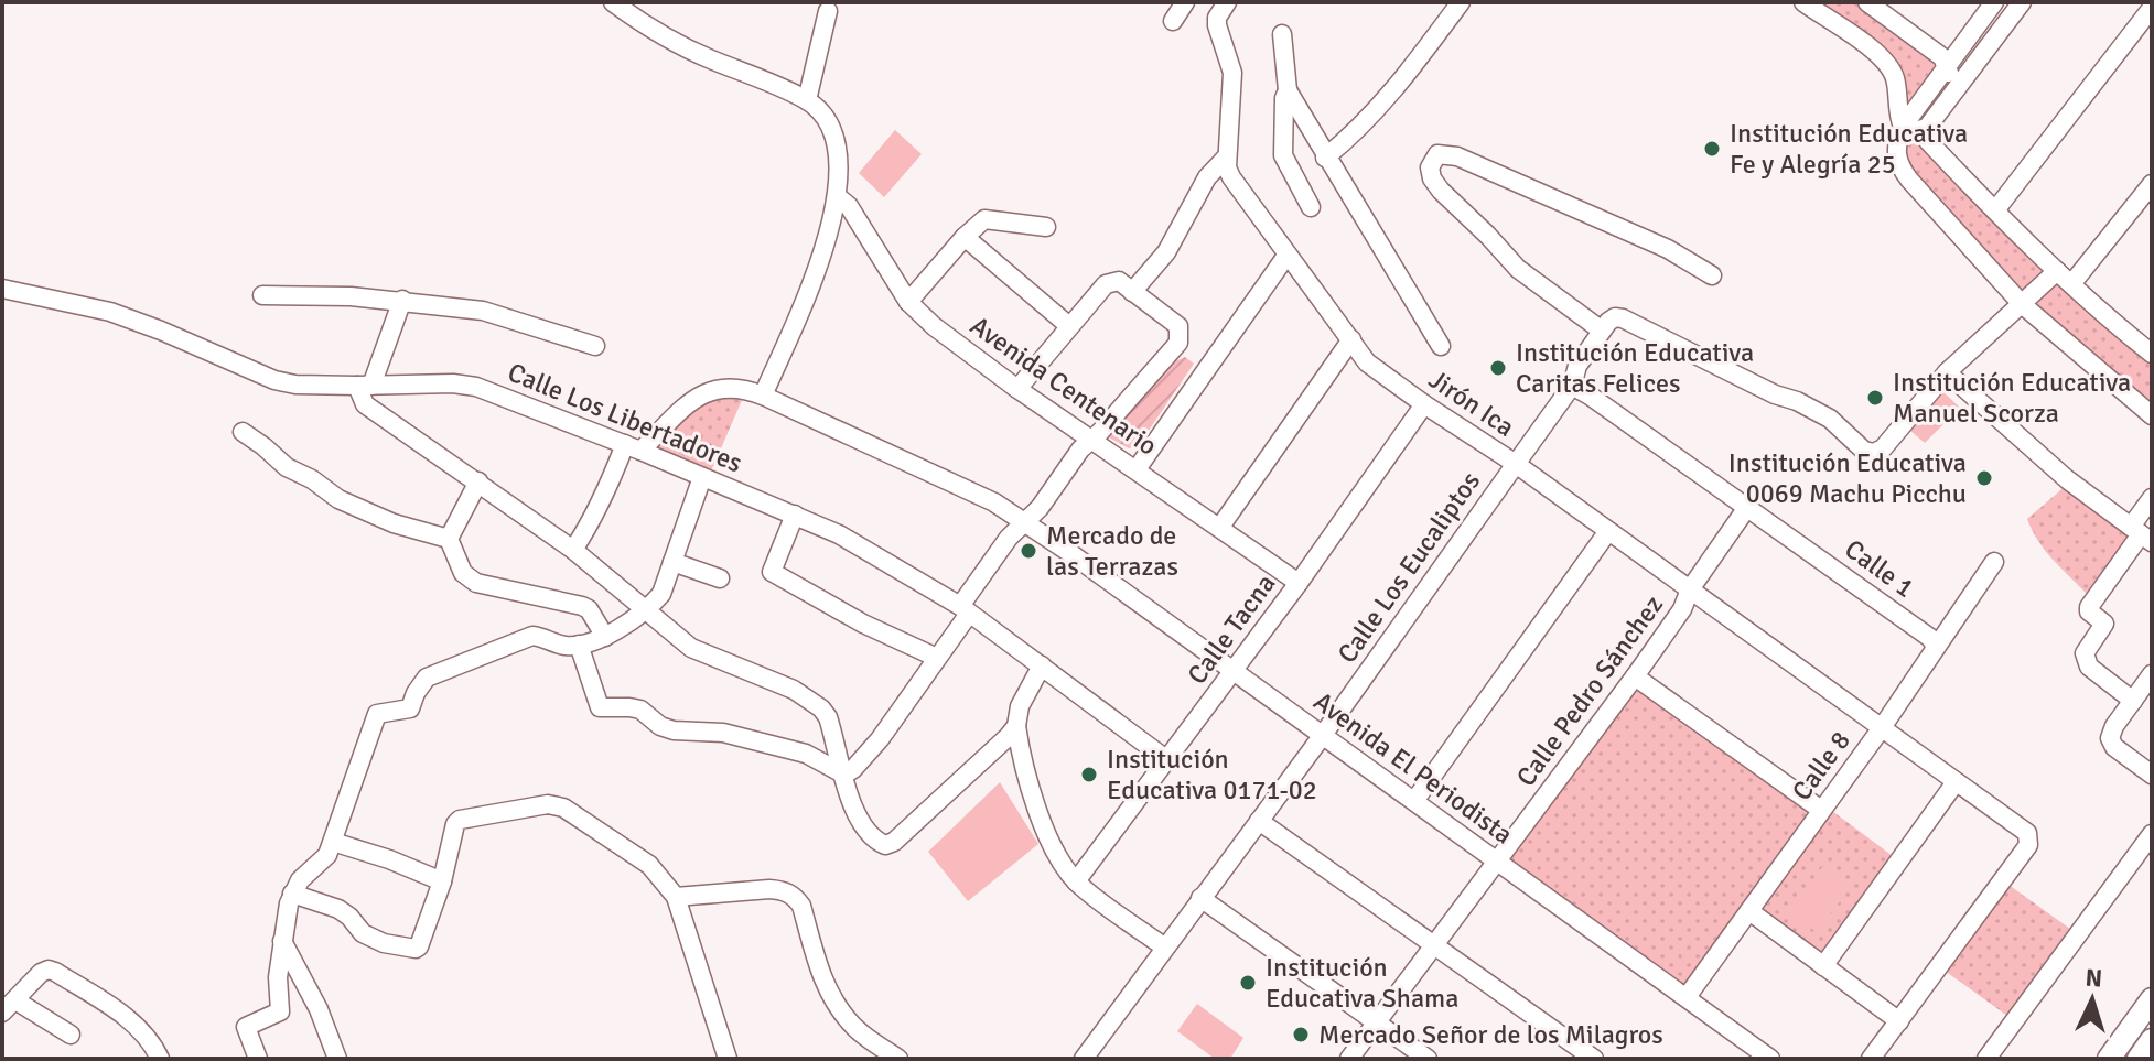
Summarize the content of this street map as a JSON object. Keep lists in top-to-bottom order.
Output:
{
  "streets": {
    "street": [
      "Avenida Centenario",
      "Jirón Ica",
      "Calle Los Libertadores",
      "Calle Los Eucaliptos",
      "Calle 1",
      "Calle Tacna",
      "Calle Pedro Sánchez",
      "Calle 8",
      "Avenida El Periodista"
    ]
  },
  "crossings": [
    ["Avenida Centenario", "Calle Tacna"],
    ["Jirón Ica", "Calle Los Eucaliptos"],
    ["Jirón Ica", "Calle Tacna"],
    ["Jirón Ica", "Calle Pedro Sánchez"],
    ["Jirón Ica", "Calle 8"],
    ["Calle Los Libertadores", "Calle Tacna"],
    ["Calle Los Libertadores", "Avenida El Periodista"],
    ["Calle Los Eucaliptos", "Calle 1"],
    ["Calle Los Eucaliptos", "Avenida El Periodista"],
    ["Calle 1", "Calle Pedro Sánchez"],
    ["Calle 1", "Calle 8"],
    ["Calle Tacna", "Avenida El Periodista"],
    ["Calle Pedro Sánchez", "Avenida El Periodista"],
    ["Calle 8", "Avenida El Periodista"]
  ],
  "places": [
    "Institución Educativa Fe y Alegría 25",
    "Institución Educativa Caritas Felices",
    "Institución Educativa Manuel Scorza",
    "Institución Educativa 0069 Machu Picchu",
    "Mercado de las Terrazas",
    "Institución Educativa 0171-02",
    "Institución Educativa Shama",
    "Mercado Señor de los Milagros"
  ],
  "north": "top"
}
